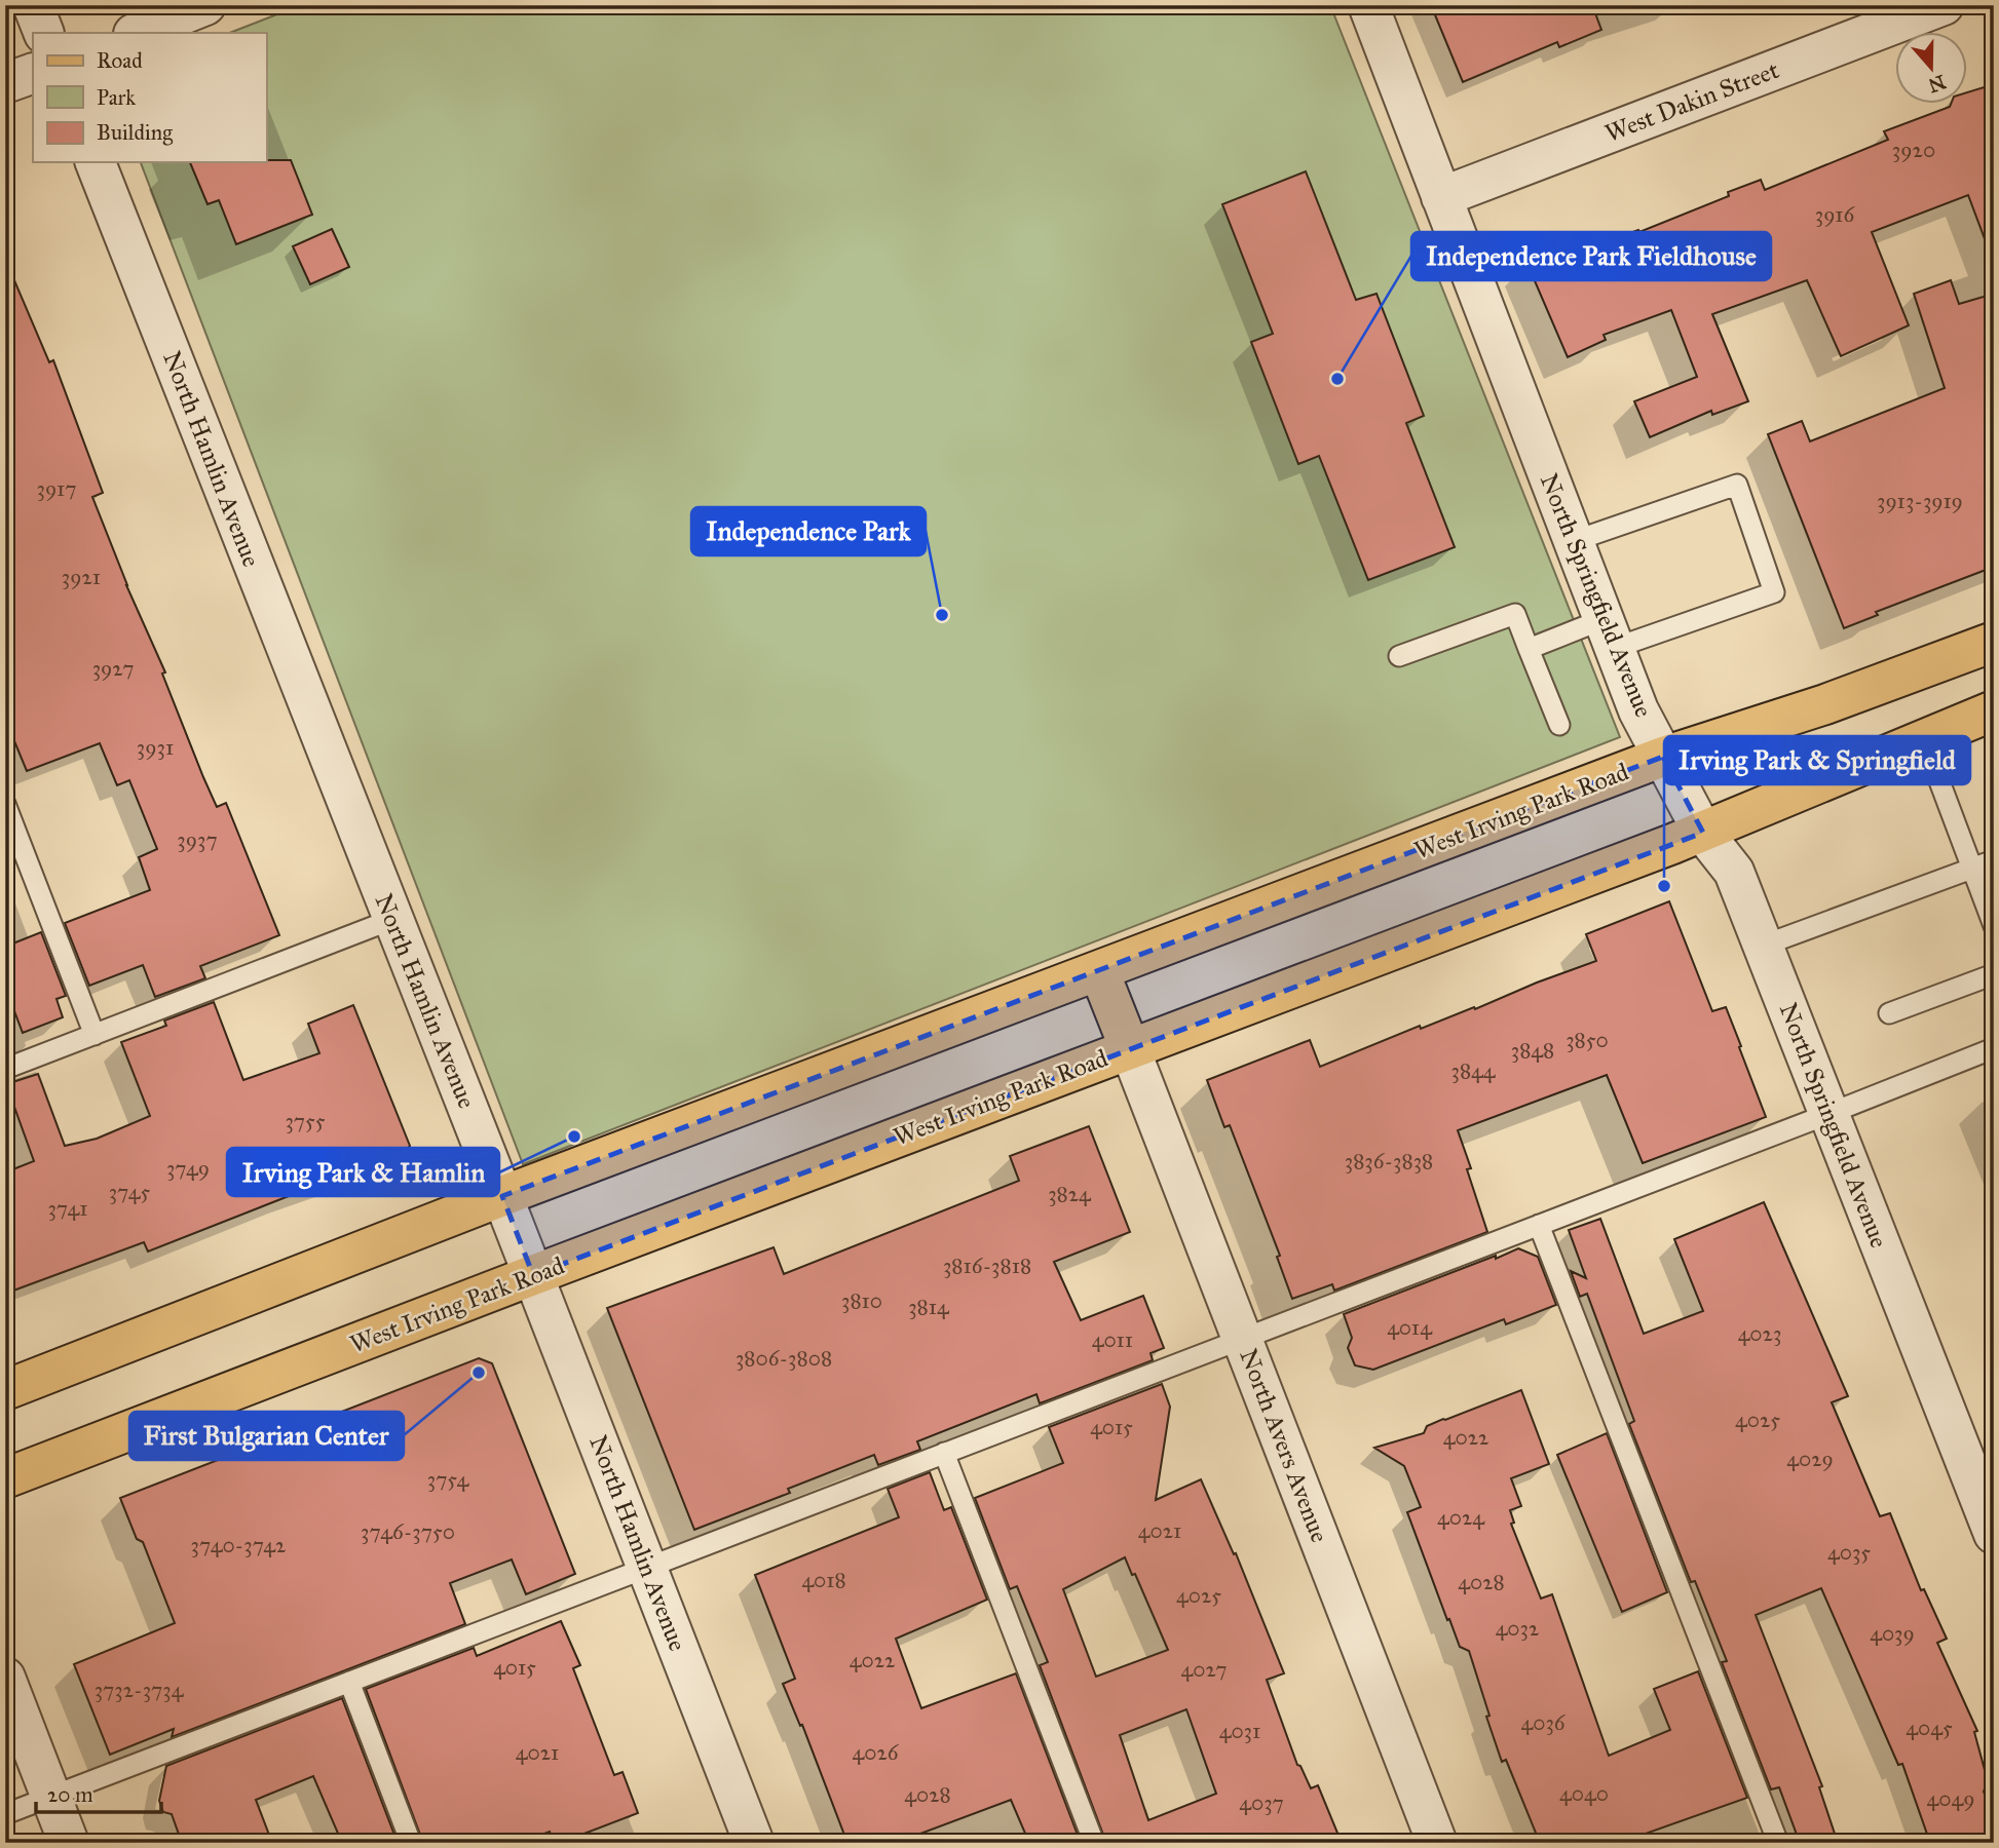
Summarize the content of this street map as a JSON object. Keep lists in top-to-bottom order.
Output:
{
  "streets": {
    "main road": ["West Irving Park Road"],
    "street": [
      "West Dakin Street",
      "North Hamlin Avenue",
      "North Springfield Avenue",
      "North Avers Avenue"
    ]
  },
  "crossings": [
    ["West Dakin Street", "North Springfield Avenue"],
    ["North Hamlin Avenue", "West Irving Park Road"],
    ["North Springfield Avenue", "West Irving Park Road"],
    ["West Irving Park Road", "North Avers Avenue"]
  ],
  "places": [
    "Independence Park Fieldhouse",
    "Independence Park",
    "Irving Park & Springfield",
    "Irving Park & Hamlin",
    "First Bulgarian Center"
  ],
  "house_numbers": [
    "3920",
    "3916",
    "3917",
    "3913-3919",
    "3921",
    "3927",
    "3931",
    "3937",
    "3850",
    "3848",
    "3844",
    "3755",
    "3836-3838",
    "3749",
    "3745",
    "3824",
    "3741",
    "3816-3818",
    "3810",
    "3814",
    "4014",
    "4023",
    "4011",
    "3806-3808",
    "4025",
    "4015",
    "4022",
    "4029",
    "3754",
    "4024",
    "4021",
    "3746-3750",
    "3740-3742",
    "4035",
    "4018",
    "4028",
    "4025",
    "4032",
    "4039",
    "4022",
    "4015",
    "4027",
    "3732-3734",
    "4036",
    "4045",
    "4031",
    "4021",
    "4026",
    "4040",
    "4028",
    "4049",
    "4037"
  ],
  "legend": ["Road", "Park", "Building"],
  "scale_bar": "20 m",
  "north": "bottom"
}
